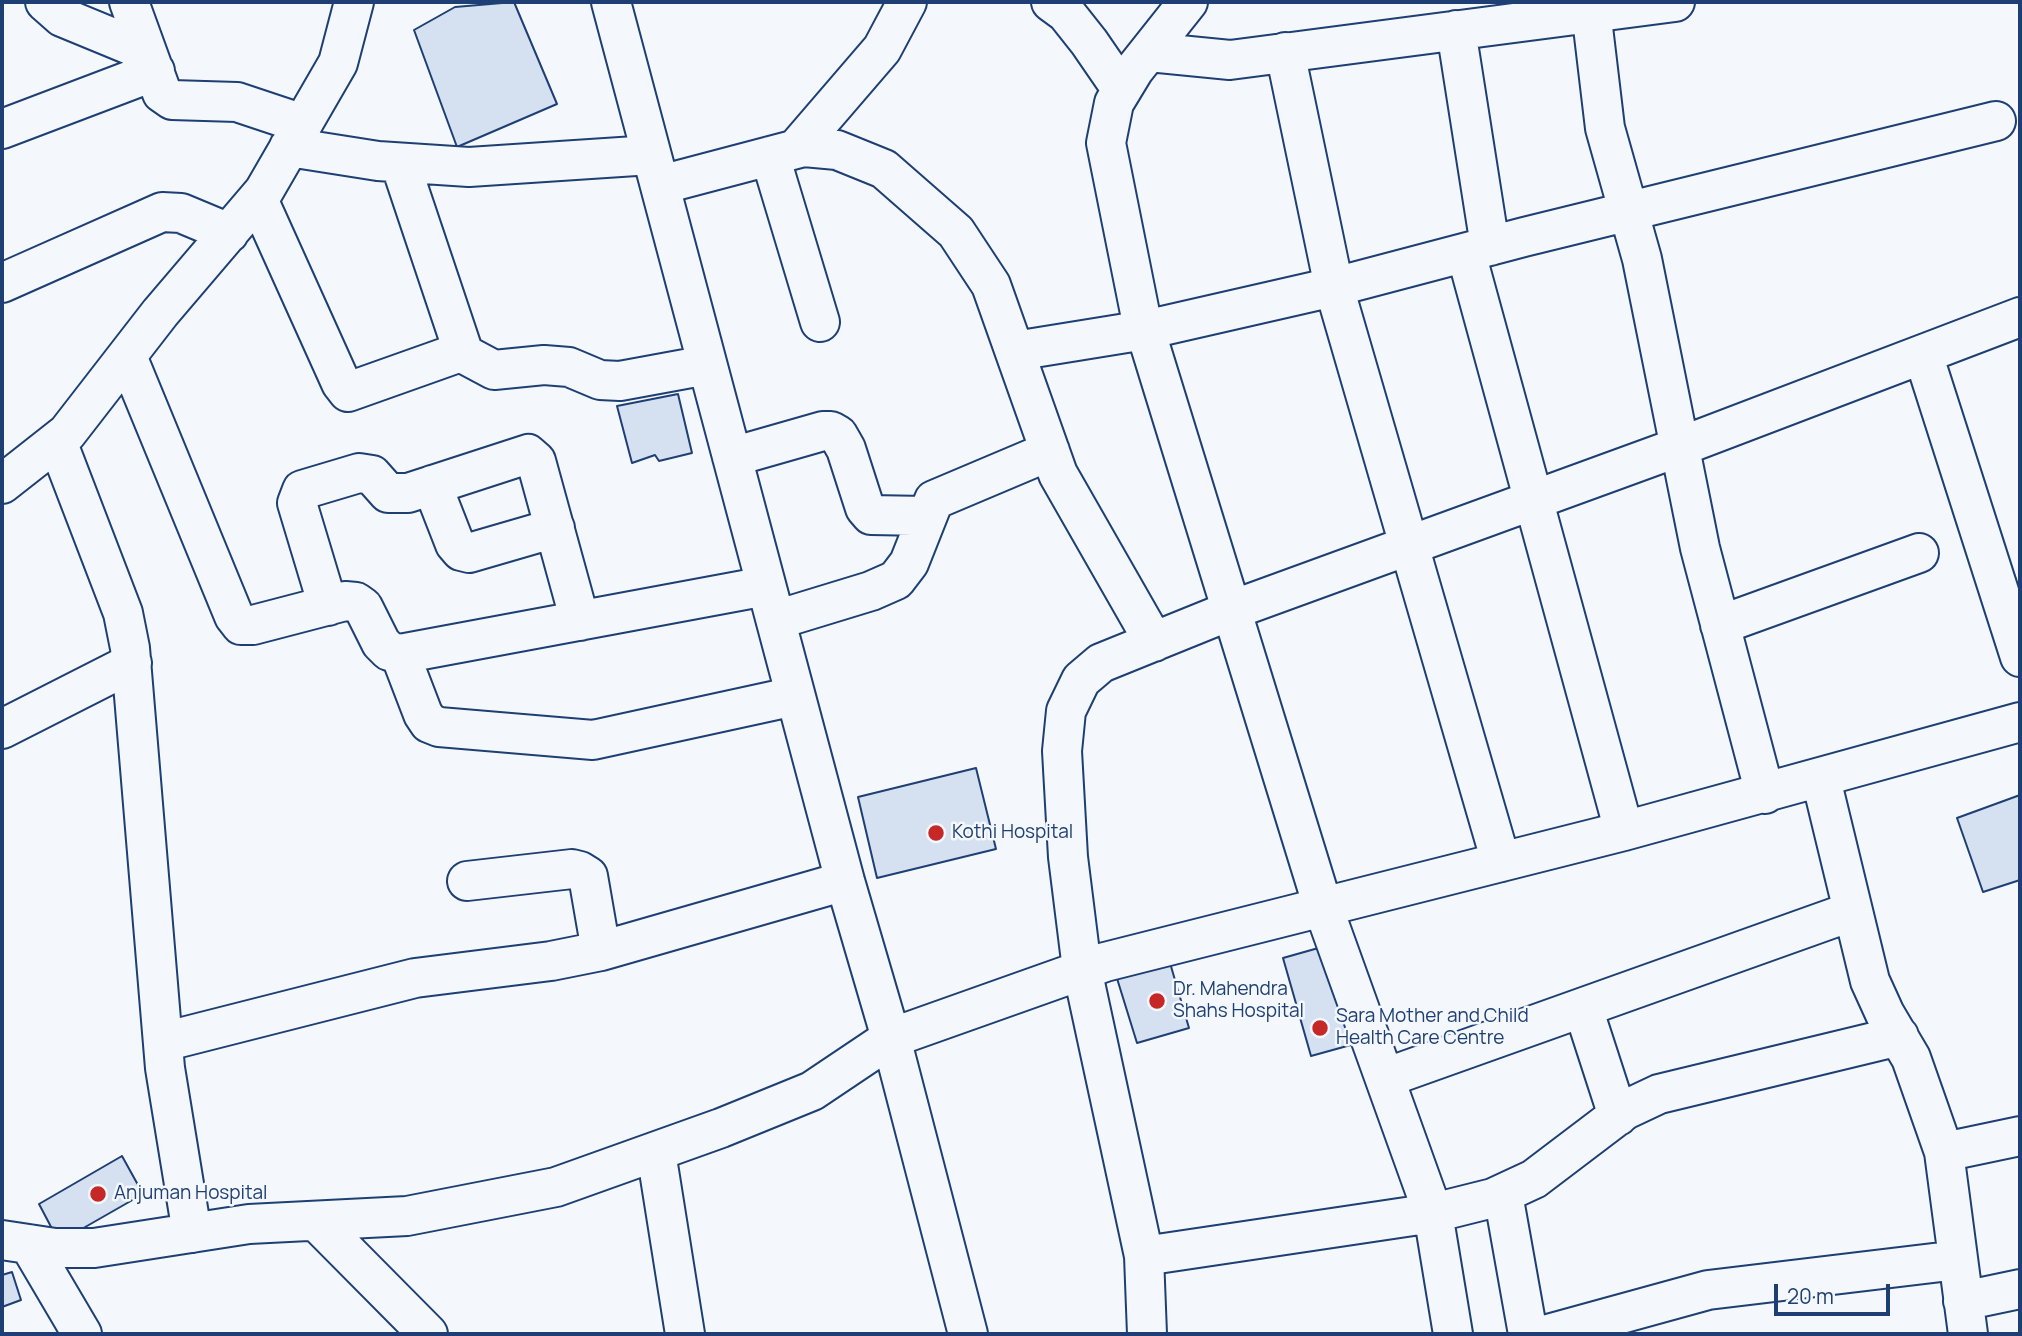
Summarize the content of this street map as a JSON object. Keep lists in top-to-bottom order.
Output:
{
  "places": [
    "Kothi Hospital",
    "Dr. Mahendra Shahs Hospital",
    "Sara Mother and Child Health Care Centre",
    "Anjuman Hospital"
  ],
  "scale_bar": "20 m"
}
